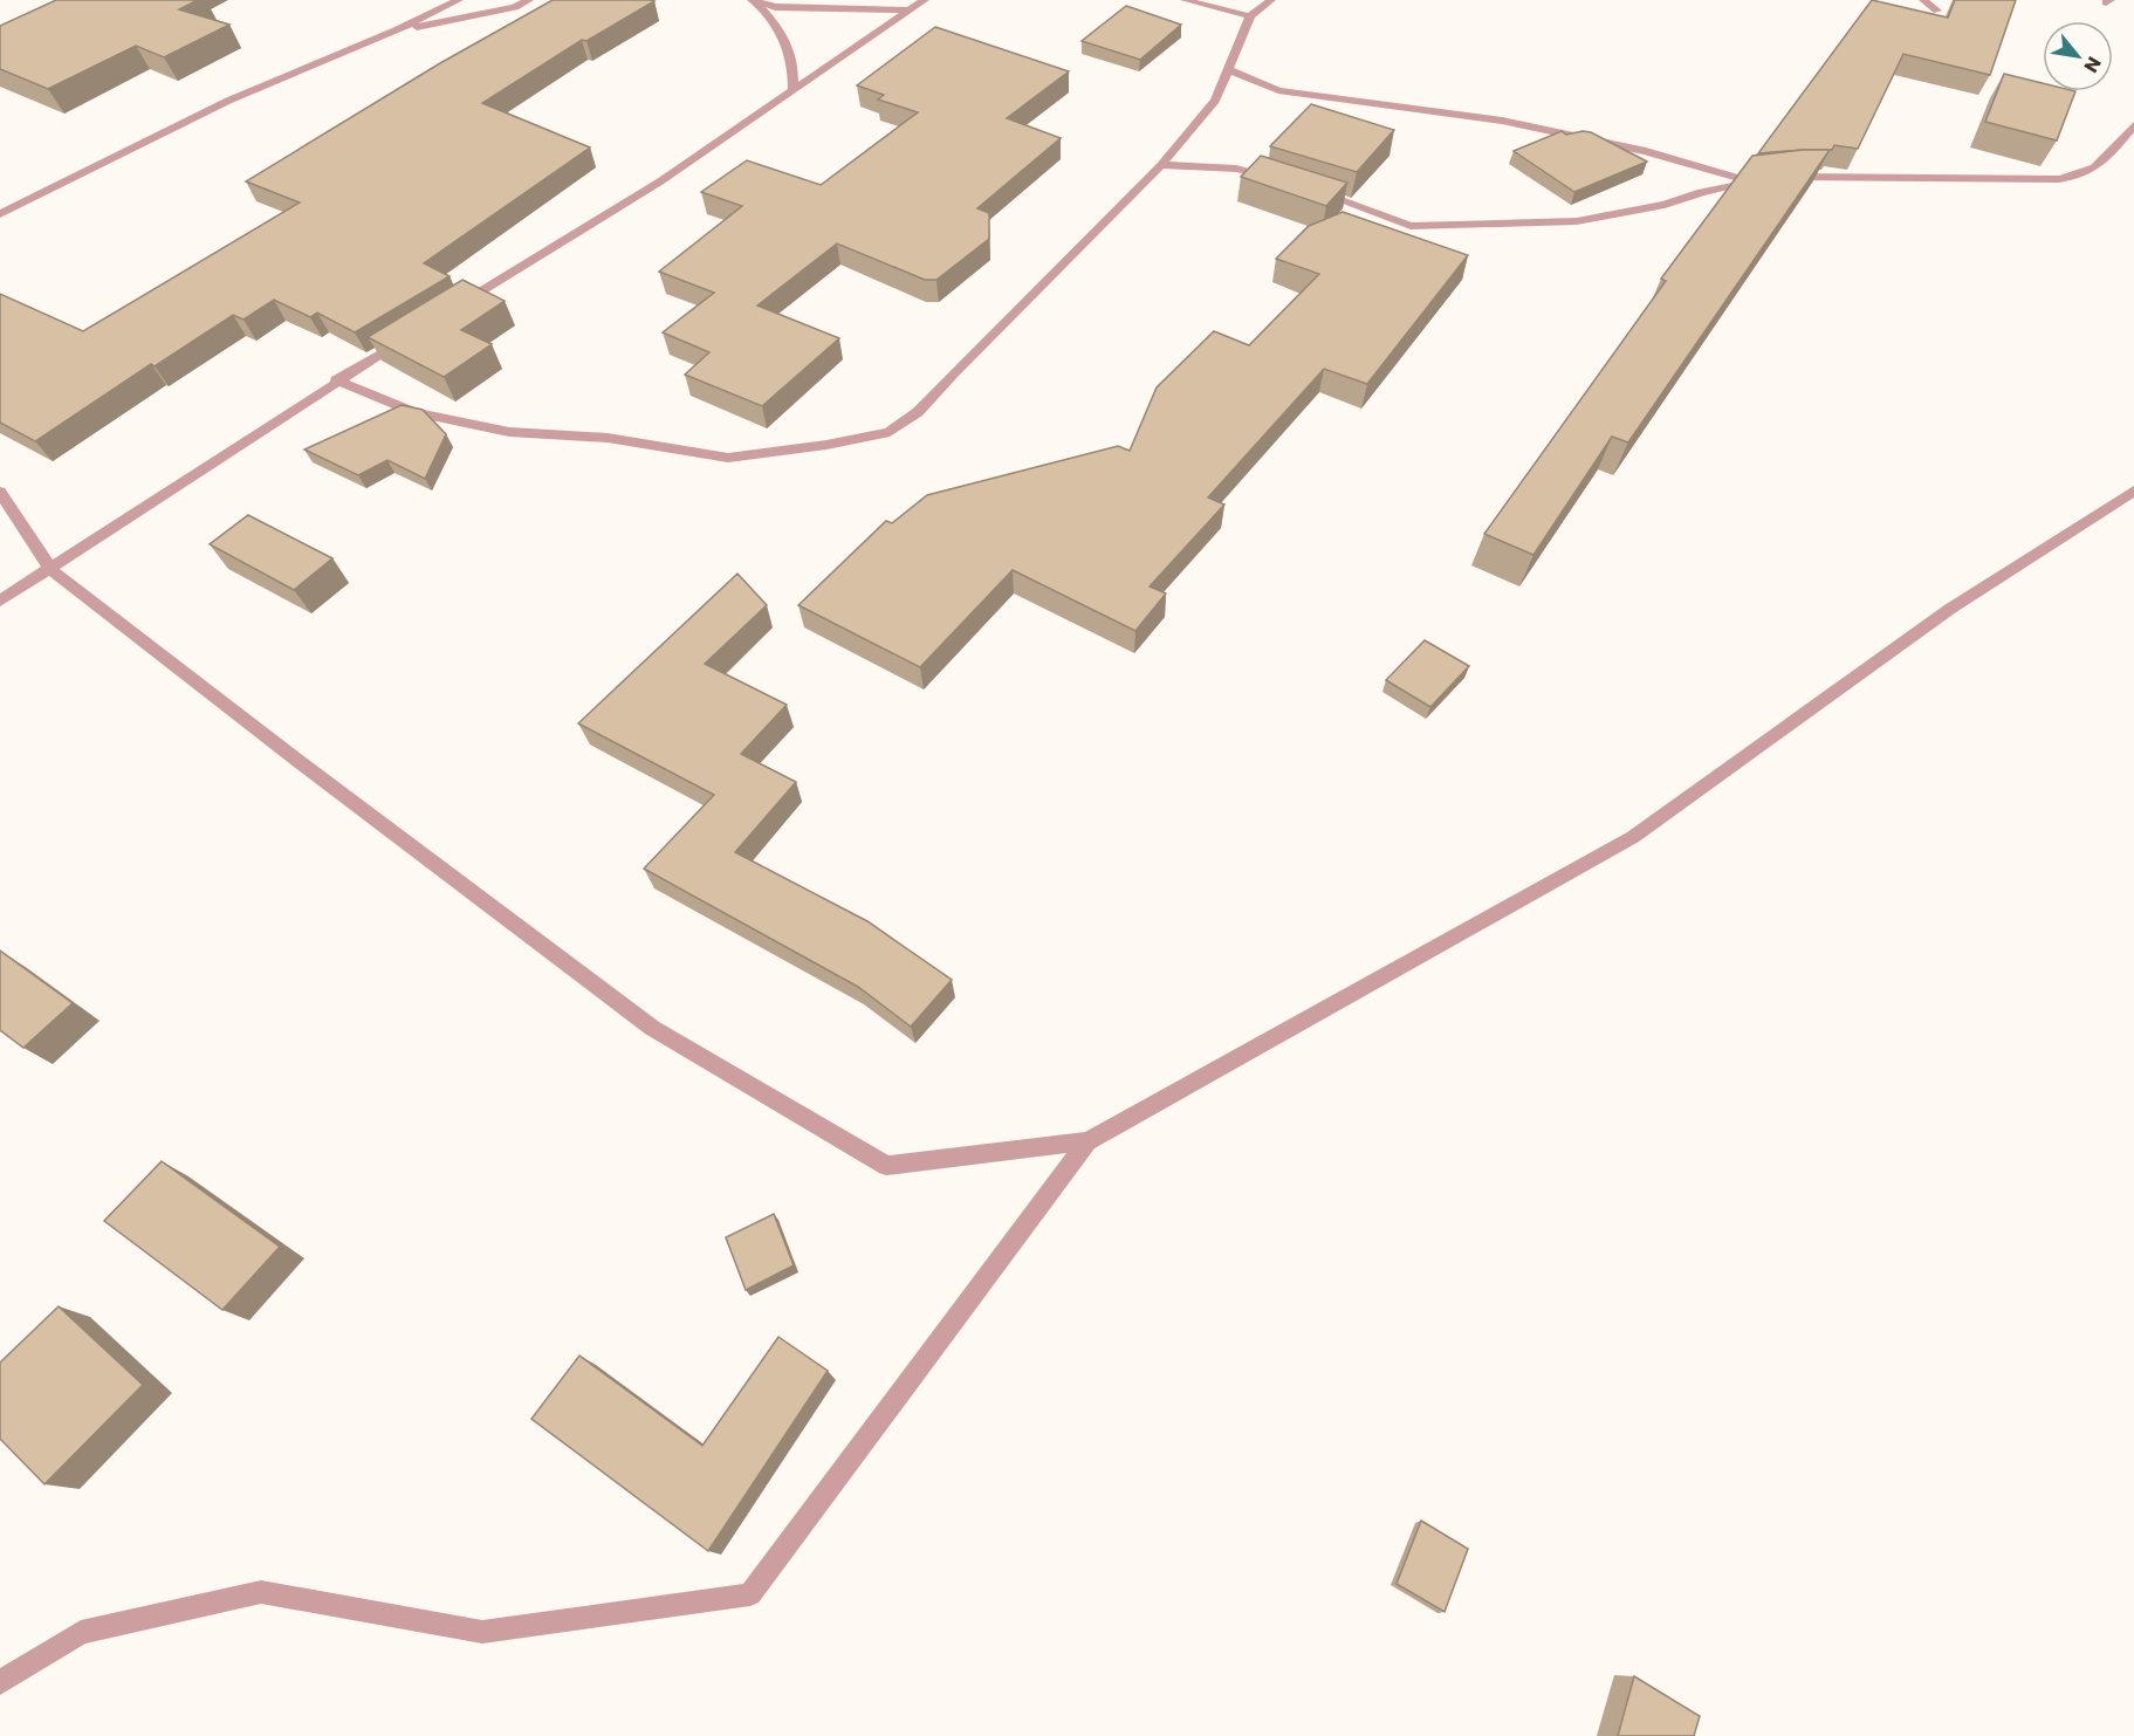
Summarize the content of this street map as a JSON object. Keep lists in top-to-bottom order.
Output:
{
  "north": "bottom right"
}
